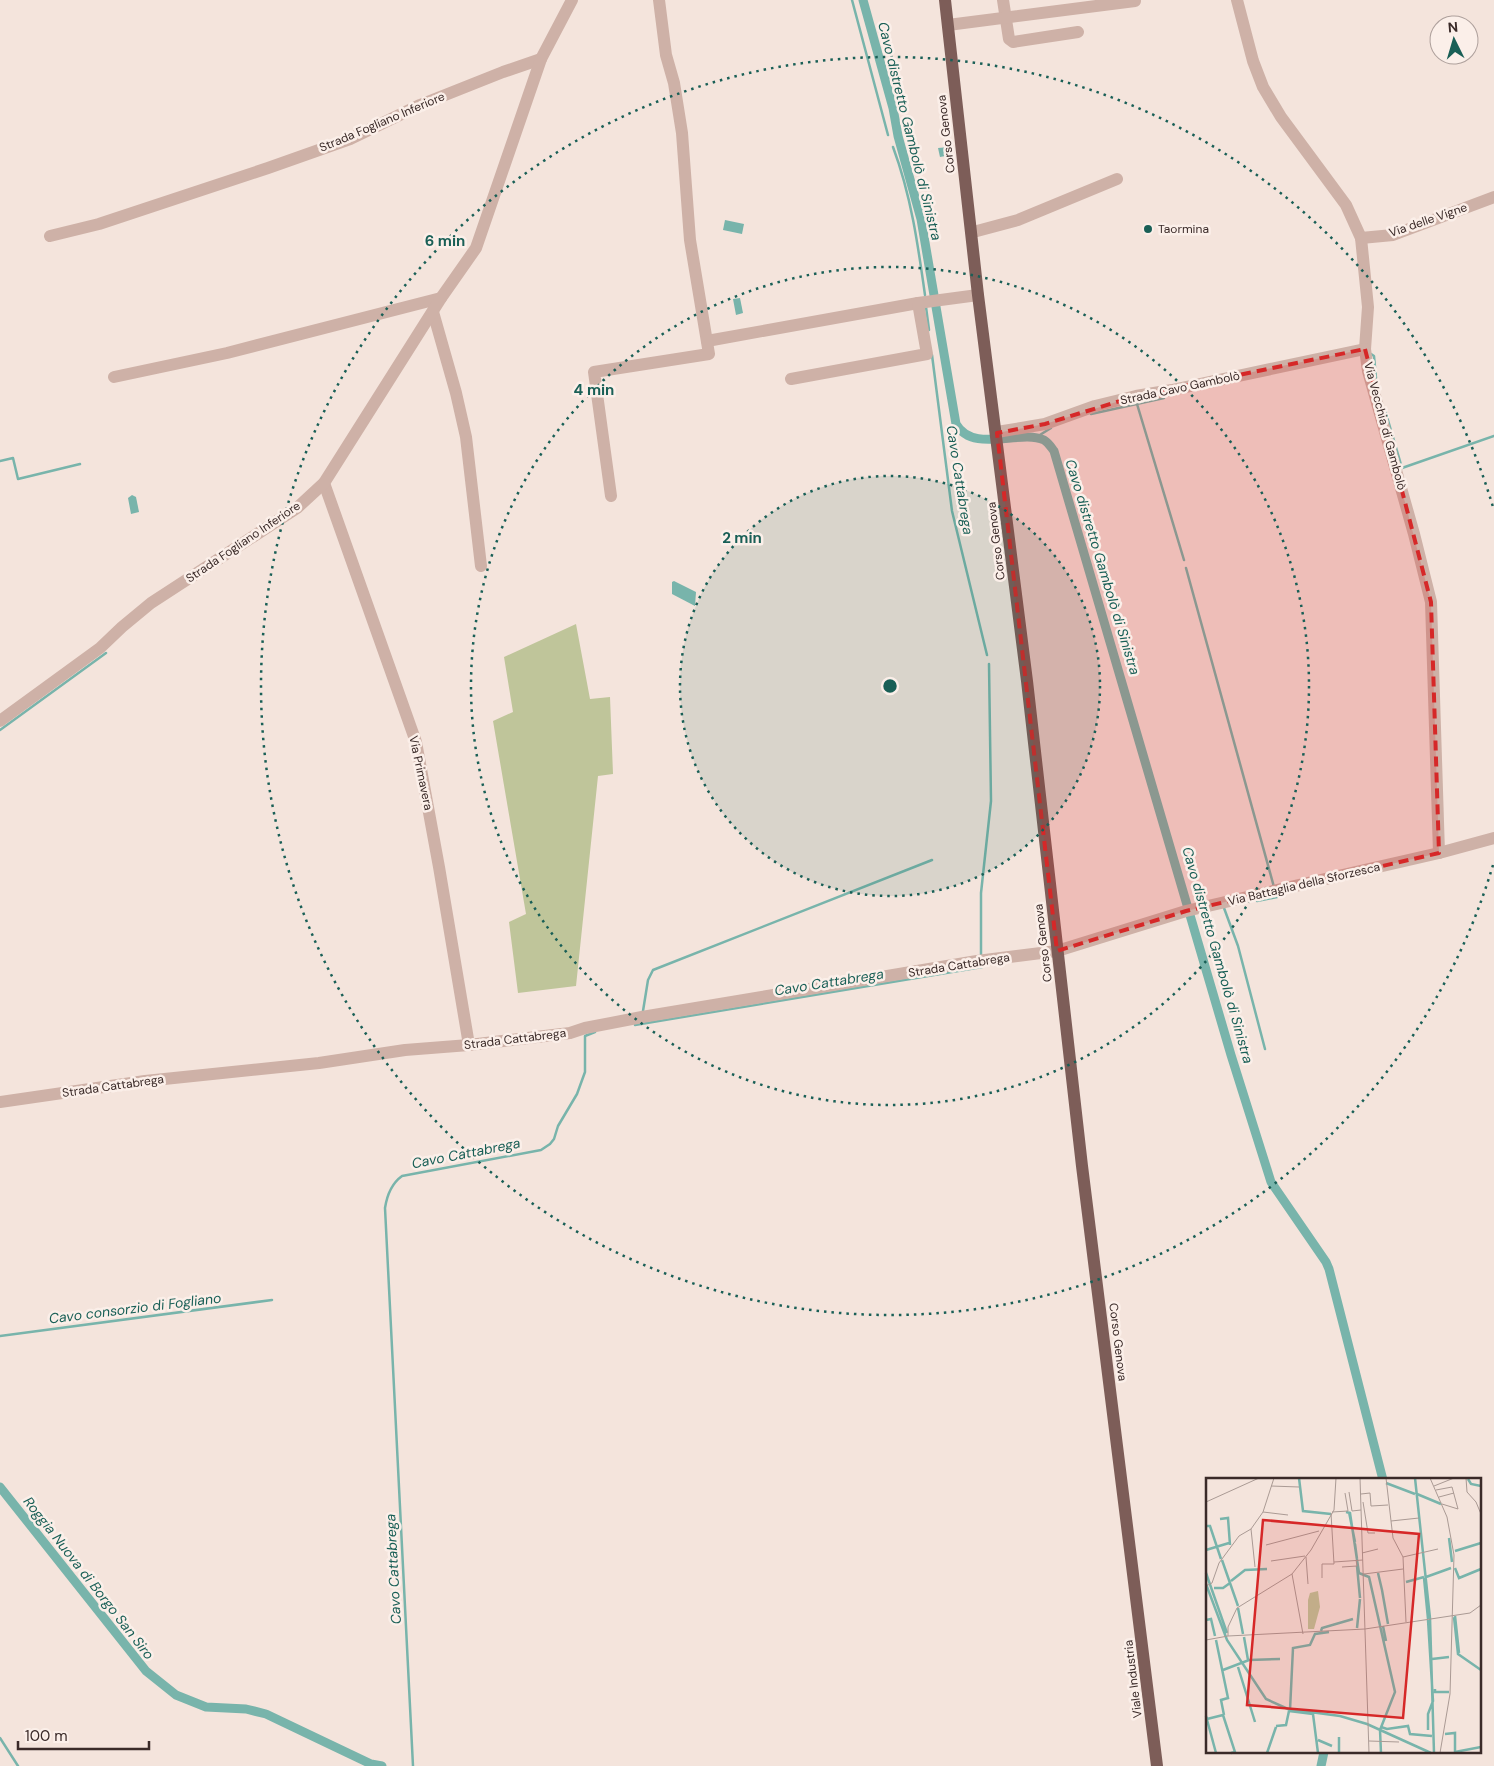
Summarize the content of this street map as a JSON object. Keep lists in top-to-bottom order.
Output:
{
  "streets": {
    "main road": ["Corso Genova", "Viale Industria"],
    "street": [
      "Strada Fogliano Inferiore",
      "Via delle Vigne",
      "Strada Cavo Gambolò",
      "Via Vecchia di Gambolò",
      "Via Primavera",
      "Via Battaglia della Sforzesca",
      "Strada Cattabrega"
    ]
  },
  "crossings": [
    ["Strada Fogliano Inferiore", "Via Primavera"],
    ["Corso Genova", "Strada Cavo Gambolò"],
    ["Corso Genova", "Via Battaglia della Sforzesca"],
    ["Corso Genova", "Strada Cattabrega"],
    ["Corso Genova", "Viale Industria"],
    ["Via delle Vigne", "Via Vecchia di Gambolò"],
    ["Strada Cavo Gambolò", "Via Vecchia di Gambolò"],
    ["Via Vecchia di Gambolò", "Via Battaglia della Sforzesca"],
    ["Via Primavera", "Strada Cattabrega"],
    ["Via Battaglia della Sforzesca", "Strada Cattabrega"]
  ],
  "water": [
    "Cavo distretto Gambolò di Sinistra",
    "Cavo Cattabrega",
    "Cavo consorzio di Fogliano",
    "Roggia Nuova di Borgo San Siro"
  ],
  "places": ["Taormina"],
  "scale_bar": "100 m",
  "north": "top",
  "rings": ["6 min", "4 min", "2 min"]
}
